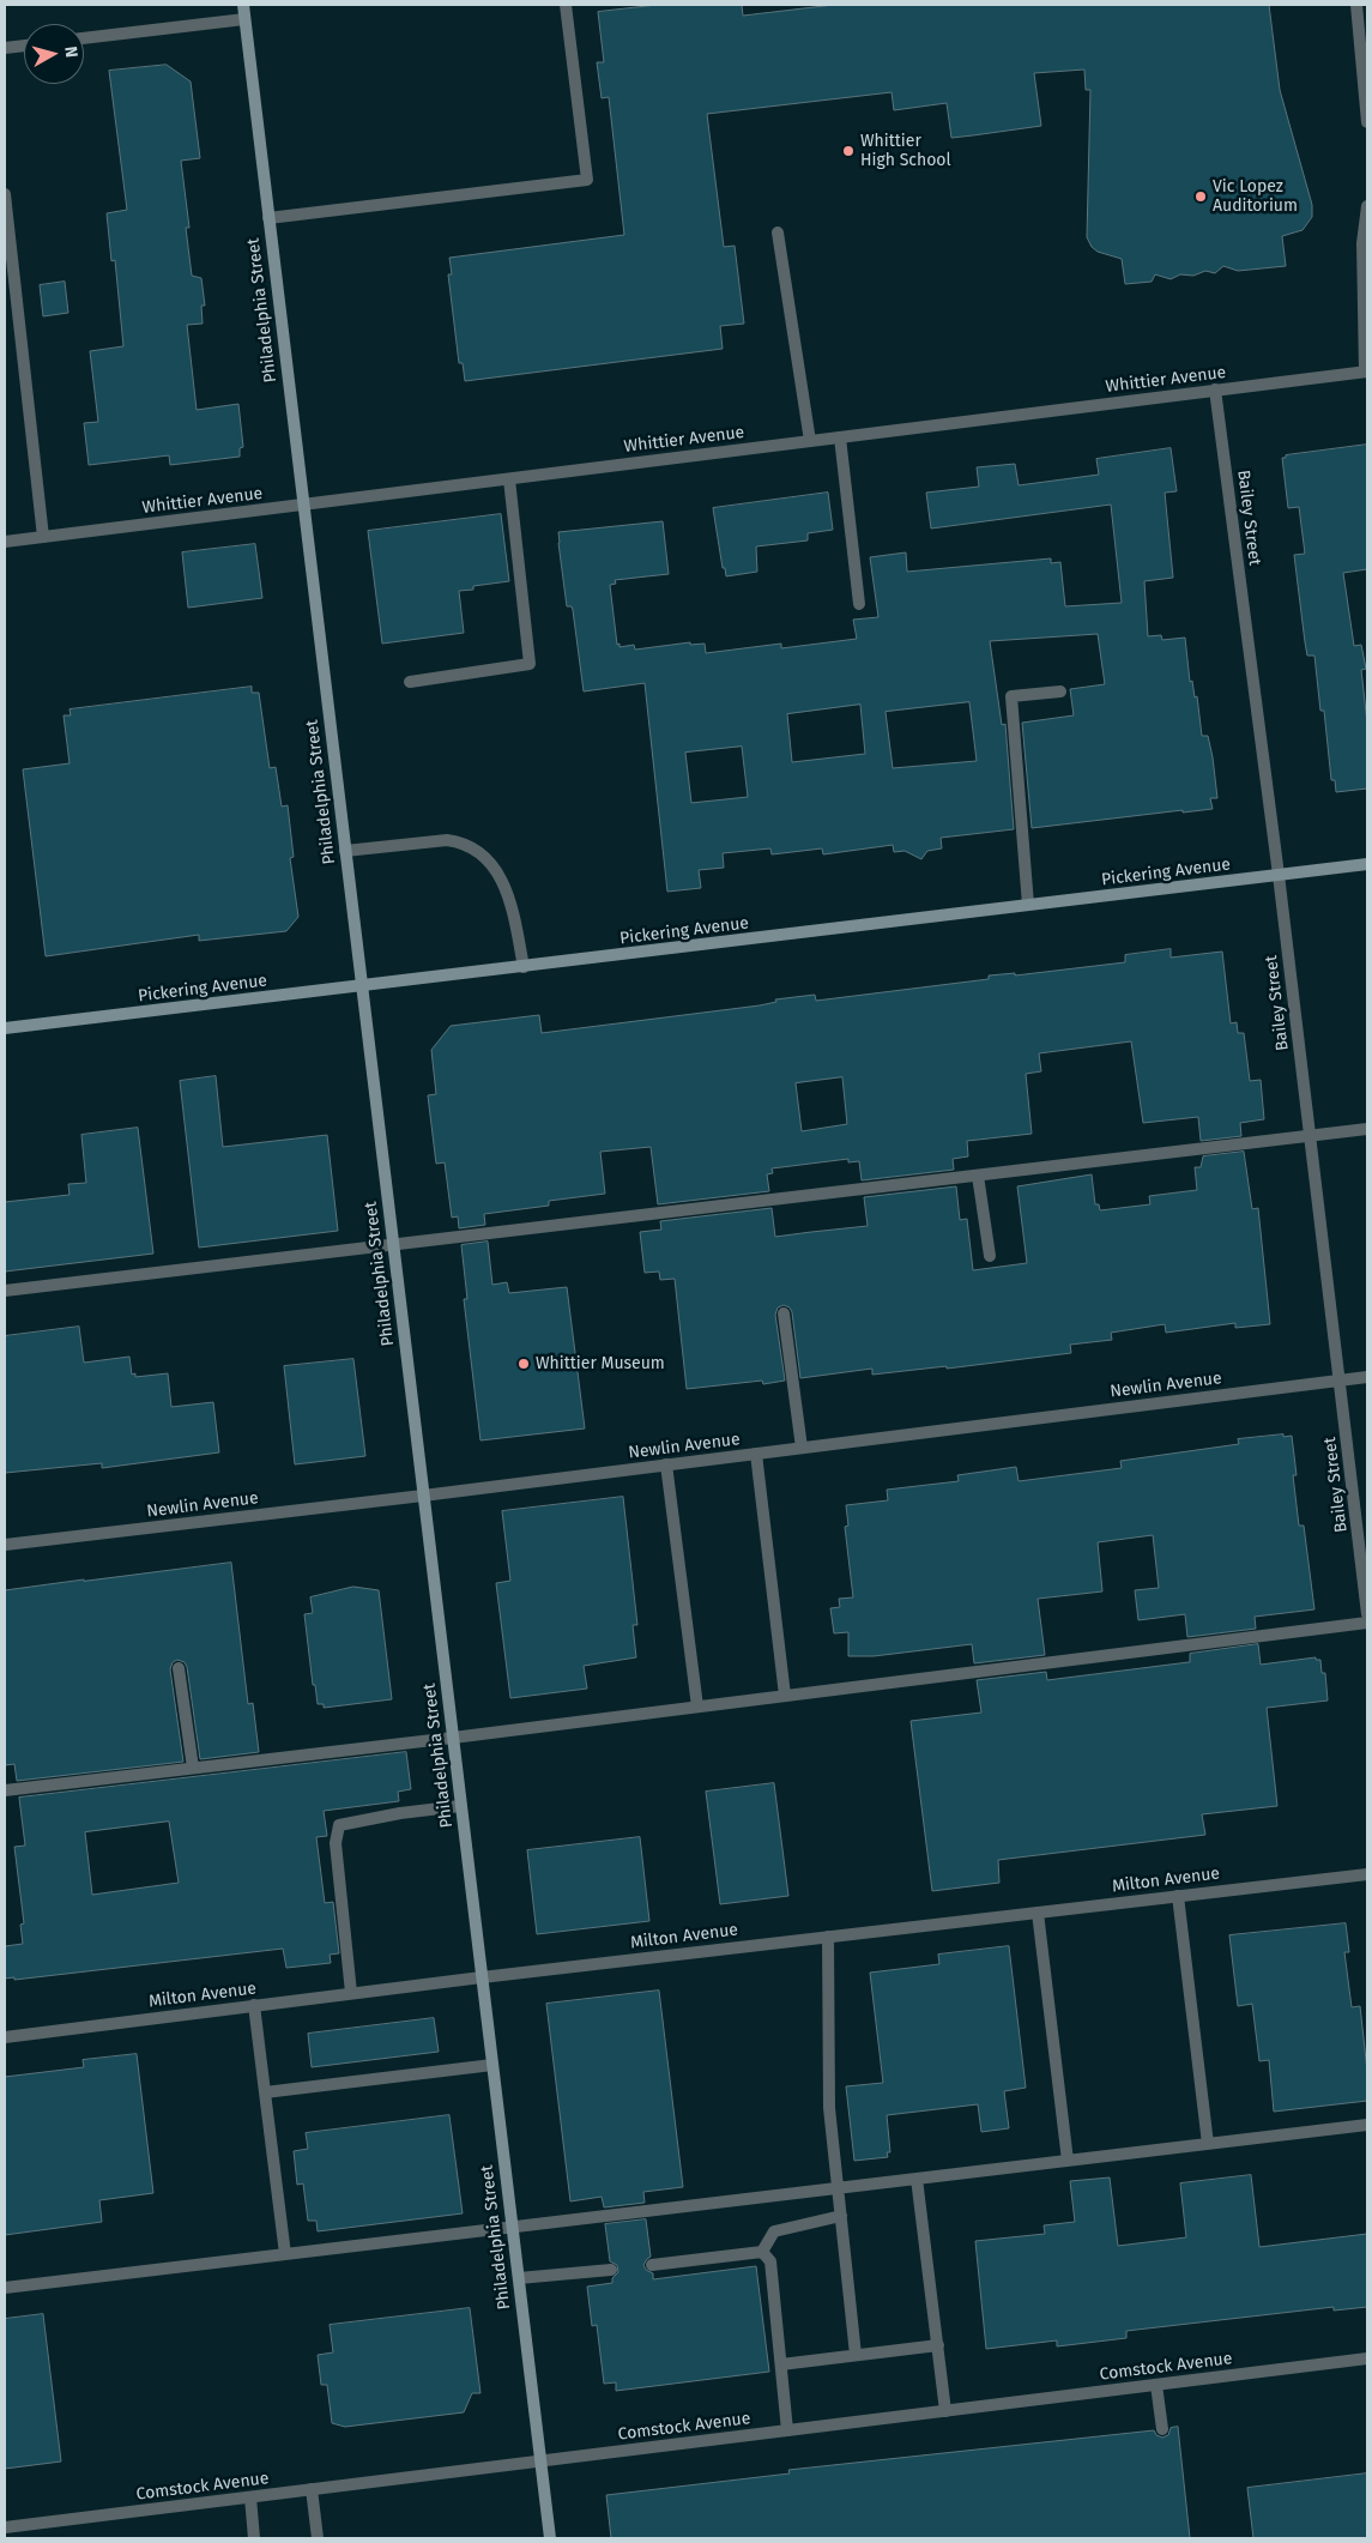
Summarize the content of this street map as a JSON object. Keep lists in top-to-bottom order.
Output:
{
  "streets": {
    "street": [
      "Philadelphia Street",
      "Whittier Avenue",
      "Bailey Street",
      "Pickering Avenue",
      "Newlin Avenue",
      "Milton Avenue",
      "Comstock Avenue"
    ]
  },
  "crossings": [
    ["Philadelphia Street", "Whittier Avenue"],
    ["Philadelphia Street", "Pickering Avenue"],
    ["Philadelphia Street", "Newlin Avenue"],
    ["Philadelphia Street", "Milton Avenue"],
    ["Philadelphia Street", "Comstock Avenue"],
    ["Whittier Avenue", "Bailey Street"],
    ["Bailey Street", "Pickering Avenue"],
    ["Bailey Street", "Newlin Avenue"]
  ],
  "places": ["Whittier High School", "Vic Lopez Auditorium", "Whittier Museum"],
  "north": "right"
}
